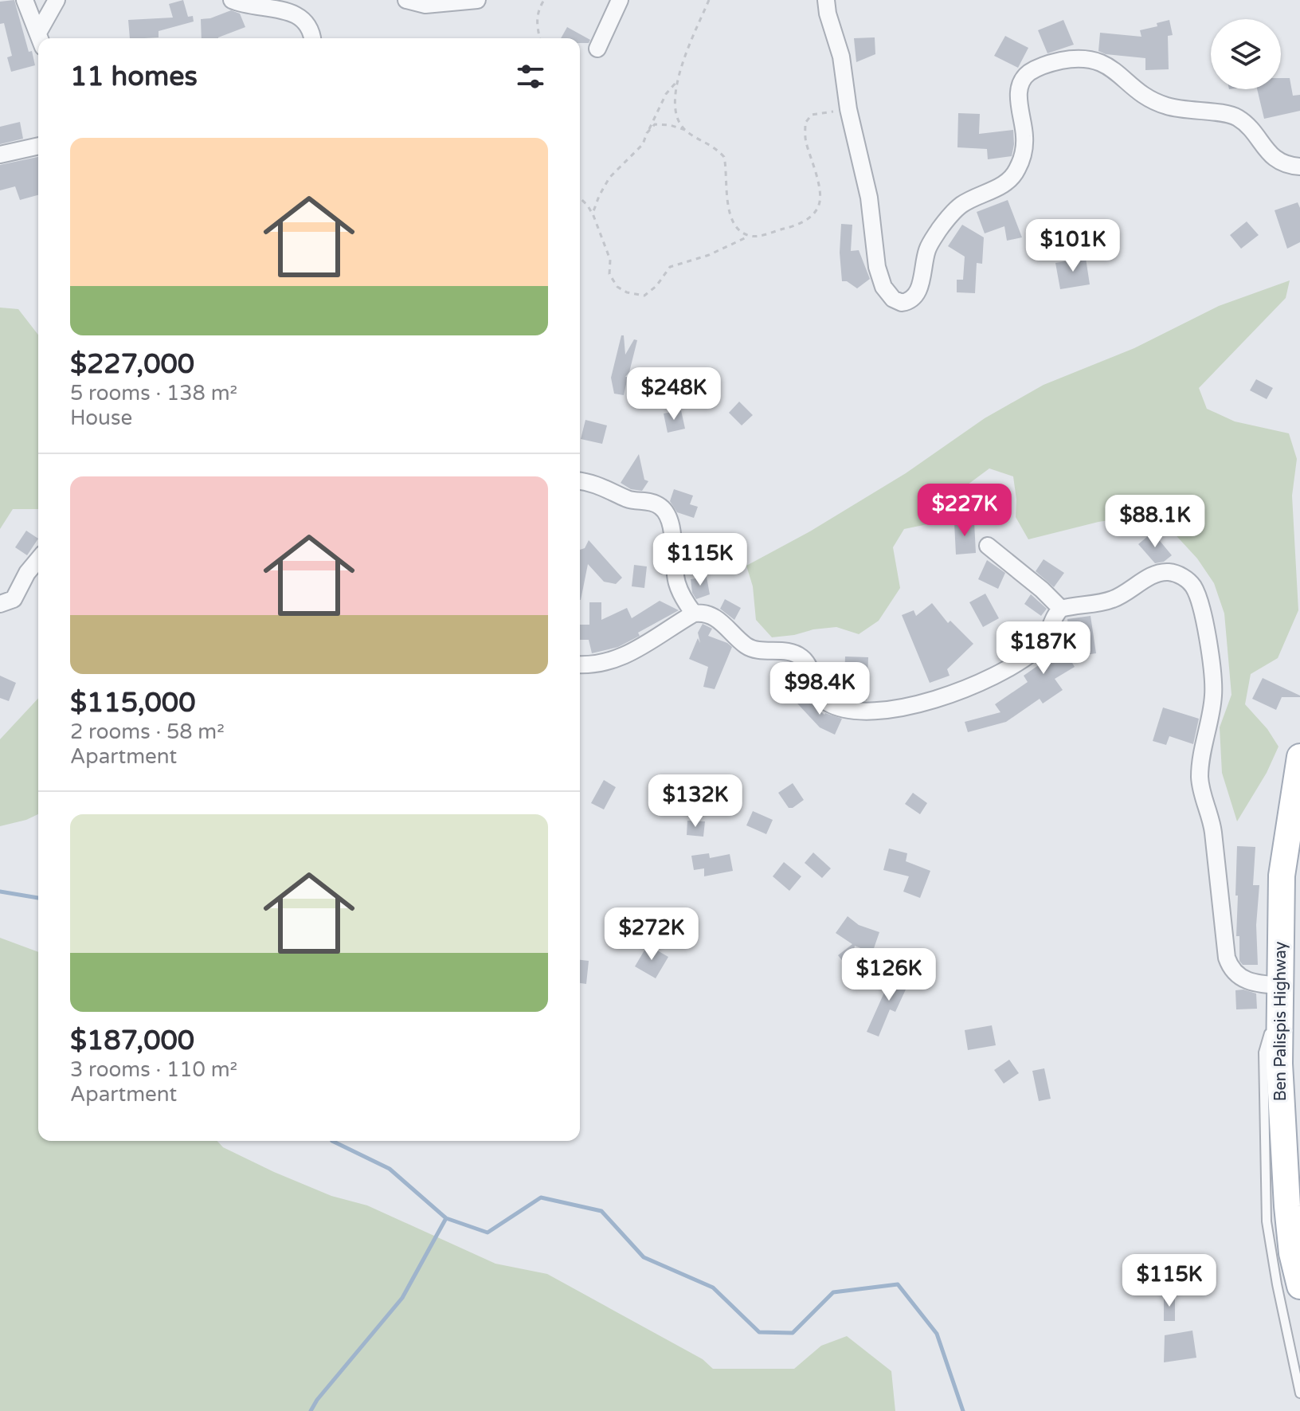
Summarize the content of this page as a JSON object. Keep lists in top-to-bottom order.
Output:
{
  "streets": {
    "main road": ["Ben Palispis Highway"]
  },
  "page": {
    "heading": "11 homes",
    "list": [
      {
        "name": "$227,000",
        "note": "5 rooms · 138 m² · House"
      },
      {
        "name": "$115,000",
        "note": "2 rooms · 58 m² · Apartment"
      },
      {
        "name": "$187,000",
        "note": "3 rooms · 110 m² · Apartment"
      }
    ],
    "price": [
      "$101K",
      "$248K",
      "$227K",
      "$88.1K",
      "$115K",
      "$187K",
      "$98.4K",
      "$132K",
      "$272K",
      "$126K",
      "$115K"
    ]
  }
}
